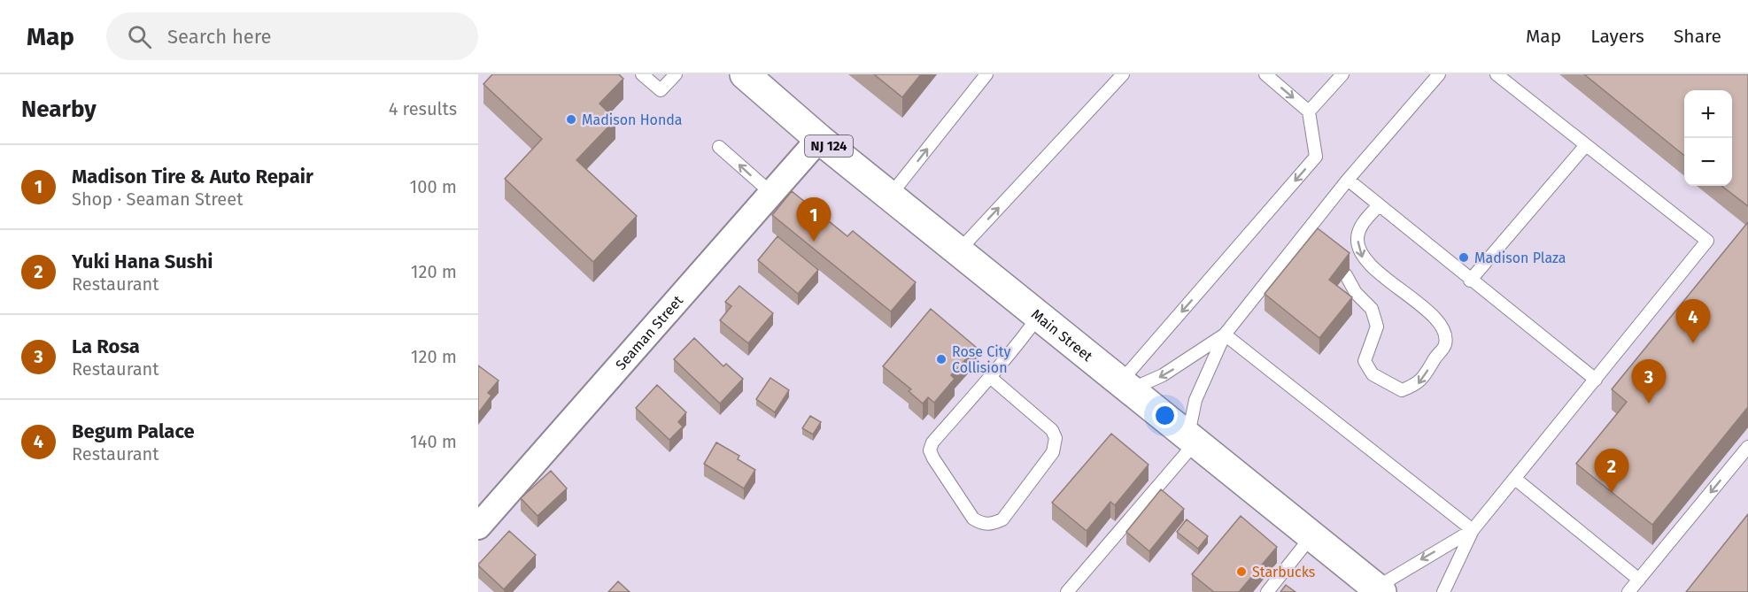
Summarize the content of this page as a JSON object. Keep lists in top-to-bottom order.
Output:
{
  "streets": {
    "main road": ["NJ 124", "Main Street"],
    "street": ["Seaman Street"]
  },
  "crossings": [
    ["Seaman Street", "Main Street"]
  ],
  "places": [
    "Madison Honda",
    "Madison Plaza",
    "Rose City Collision",
    "Starbucks"
  ],
  "page": {
    "header": "Map",
    "search": "Search here",
    "nav": ["Map", "Layers", "Share"],
    "heading": ["Nearby", "4 results"],
    "map_buttons": ["+", "−"],
    "list": [
      {
        "mark": "1",
        "name": "Madison Tire & Auto Repair",
        "note": "Shop · Seaman Street",
        "value": "100 m"
      },
      {
        "mark": "2",
        "name": "Yuki Hana Sushi",
        "note": "Restaurant",
        "value": "120 m"
      },
      {
        "mark": "3",
        "name": "La Rosa",
        "note": "Restaurant",
        "value": "120 m"
      },
      {
        "mark": "4",
        "name": "Begum Palace",
        "note": "Restaurant",
        "value": "140 m"
      }
    ],
    "pins": [
      "1",
      "4",
      "3",
      "2"
    ]
  }
}
